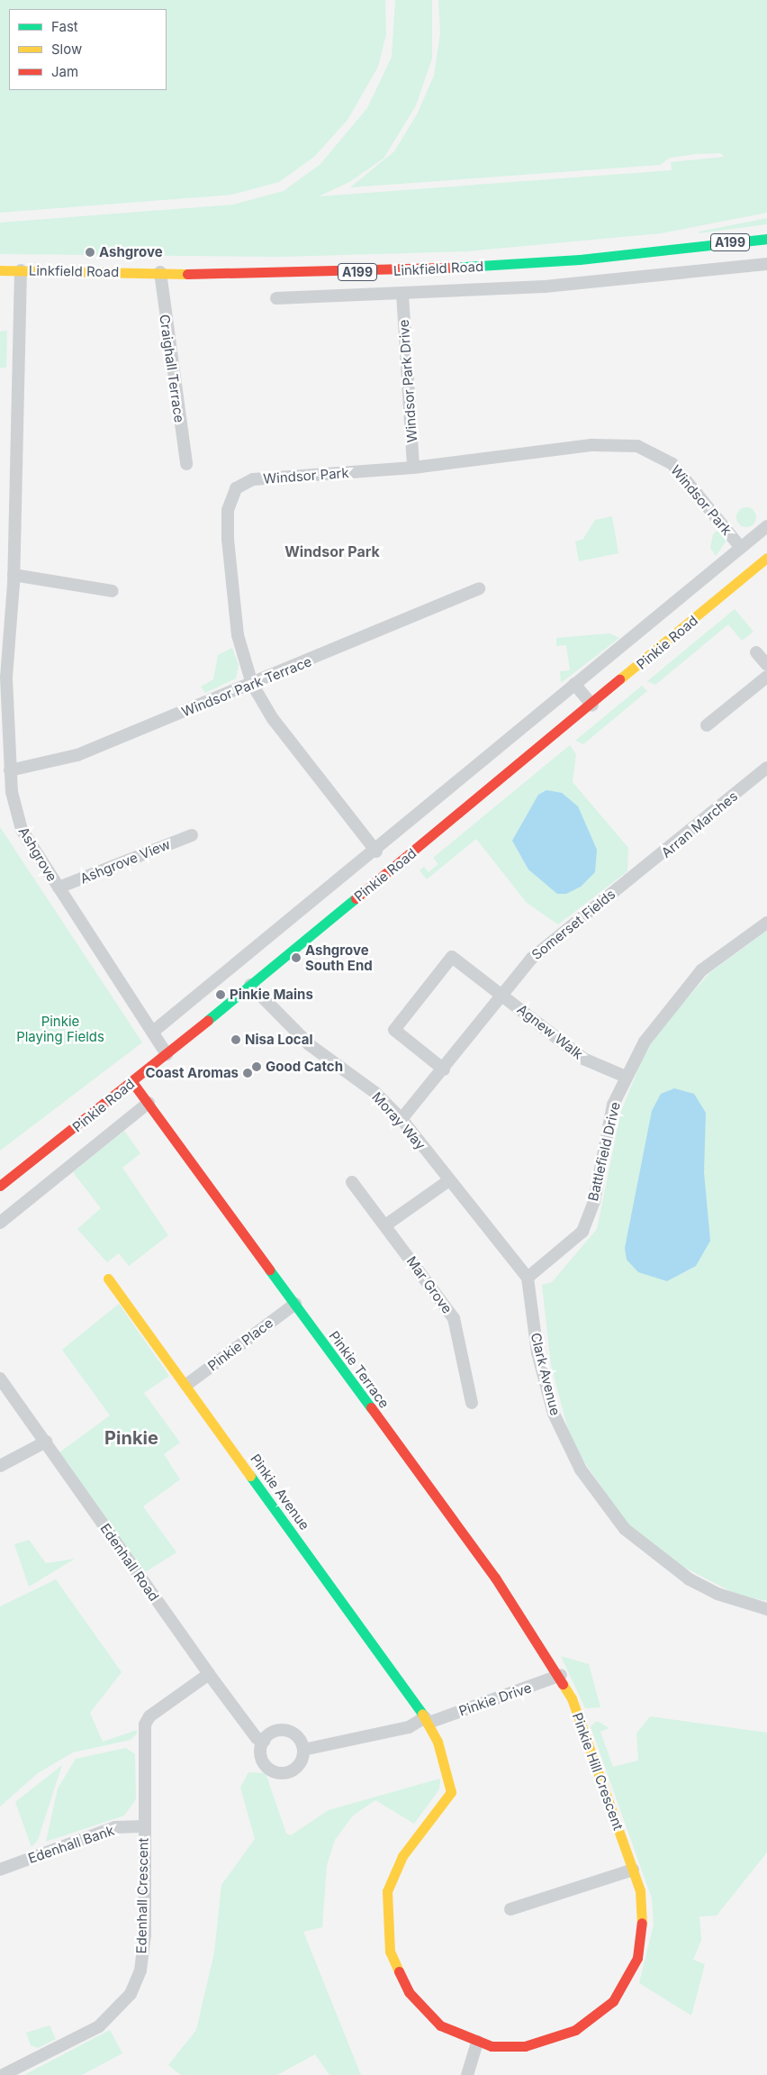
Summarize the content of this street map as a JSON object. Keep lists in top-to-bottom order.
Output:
{
  "streets": {
    "street": [
      "A199",
      "Linkfield Road",
      "Craighall Terrace",
      "Windsor Park Drive",
      "Windsor Park",
      "Pinkie Road",
      "Windsor Park Terrace",
      "Arran Marches",
      "Ashgrove",
      "Ashgrove View",
      "Somerset Fields",
      "Agnew Walk",
      "Moray Way",
      "Battlefield Drive",
      "Mar Grove",
      "Pinkie Place",
      "Pinkie Terrace",
      "Clark Avenue",
      "Pinkie Avenue",
      "Edenhall Road",
      "Pinkie Drive",
      "Pinkie Hill Crescent",
      "Edenhall Bank",
      "Edenhall Crescent"
    ]
  },
  "crossings": [
    ["Linkfield Road", "Craighall Terrace"],
    ["Linkfield Road", "Windsor Park Drive"],
    ["Linkfield Road", "Ashgrove"],
    ["Windsor Park Drive", "Windsor Park"],
    ["Windsor Park", "Pinkie Road"],
    ["Windsor Park", "Windsor Park Terrace"],
    ["Pinkie Road", "Ashgrove"],
    ["Pinkie Road", "Moray Way"],
    ["Pinkie Road", "Pinkie Terrace"],
    ["Windsor Park Terrace", "Ashgrove"],
    ["Arran Marches", "Somerset Fields"],
    ["Ashgrove", "Ashgrove View"],
    ["Somerset Fields", "Agnew Walk"],
    ["Somerset Fields", "Moray Way"],
    ["Agnew Walk", "Battlefield Drive"],
    ["Moray Way", "Battlefield Drive"],
    ["Moray Way", "Clark Avenue"],
    ["Battlefield Drive", "Clark Avenue"],
    ["Pinkie Place", "Pinkie Terrace"],
    ["Pinkie Place", "Pinkie Avenue"],
    ["Pinkie Terrace", "Pinkie Drive"],
    ["Pinkie Terrace", "Pinkie Hill Crescent"],
    ["Pinkie Avenue", "Pinkie Drive"],
    ["Pinkie Avenue", "Pinkie Hill Crescent"],
    ["Edenhall Road", "Pinkie Drive"],
    ["Edenhall Road", "Edenhall Crescent"],
    ["Pinkie Drive", "Pinkie Hill Crescent"],
    ["Edenhall Bank", "Edenhall Crescent"]
  ],
  "districts": ["Windsor Park", "Pinkie"],
  "parks": ["Pinkie Playing Fields"],
  "places": [
    "Ashgrove",
    "Ashgrove South End",
    "Pinkie Mains",
    "Nisa Local",
    "Good Catch",
    "Coast Aromas"
  ],
  "legend": ["Fast", "Slow", "Jam"]
}
